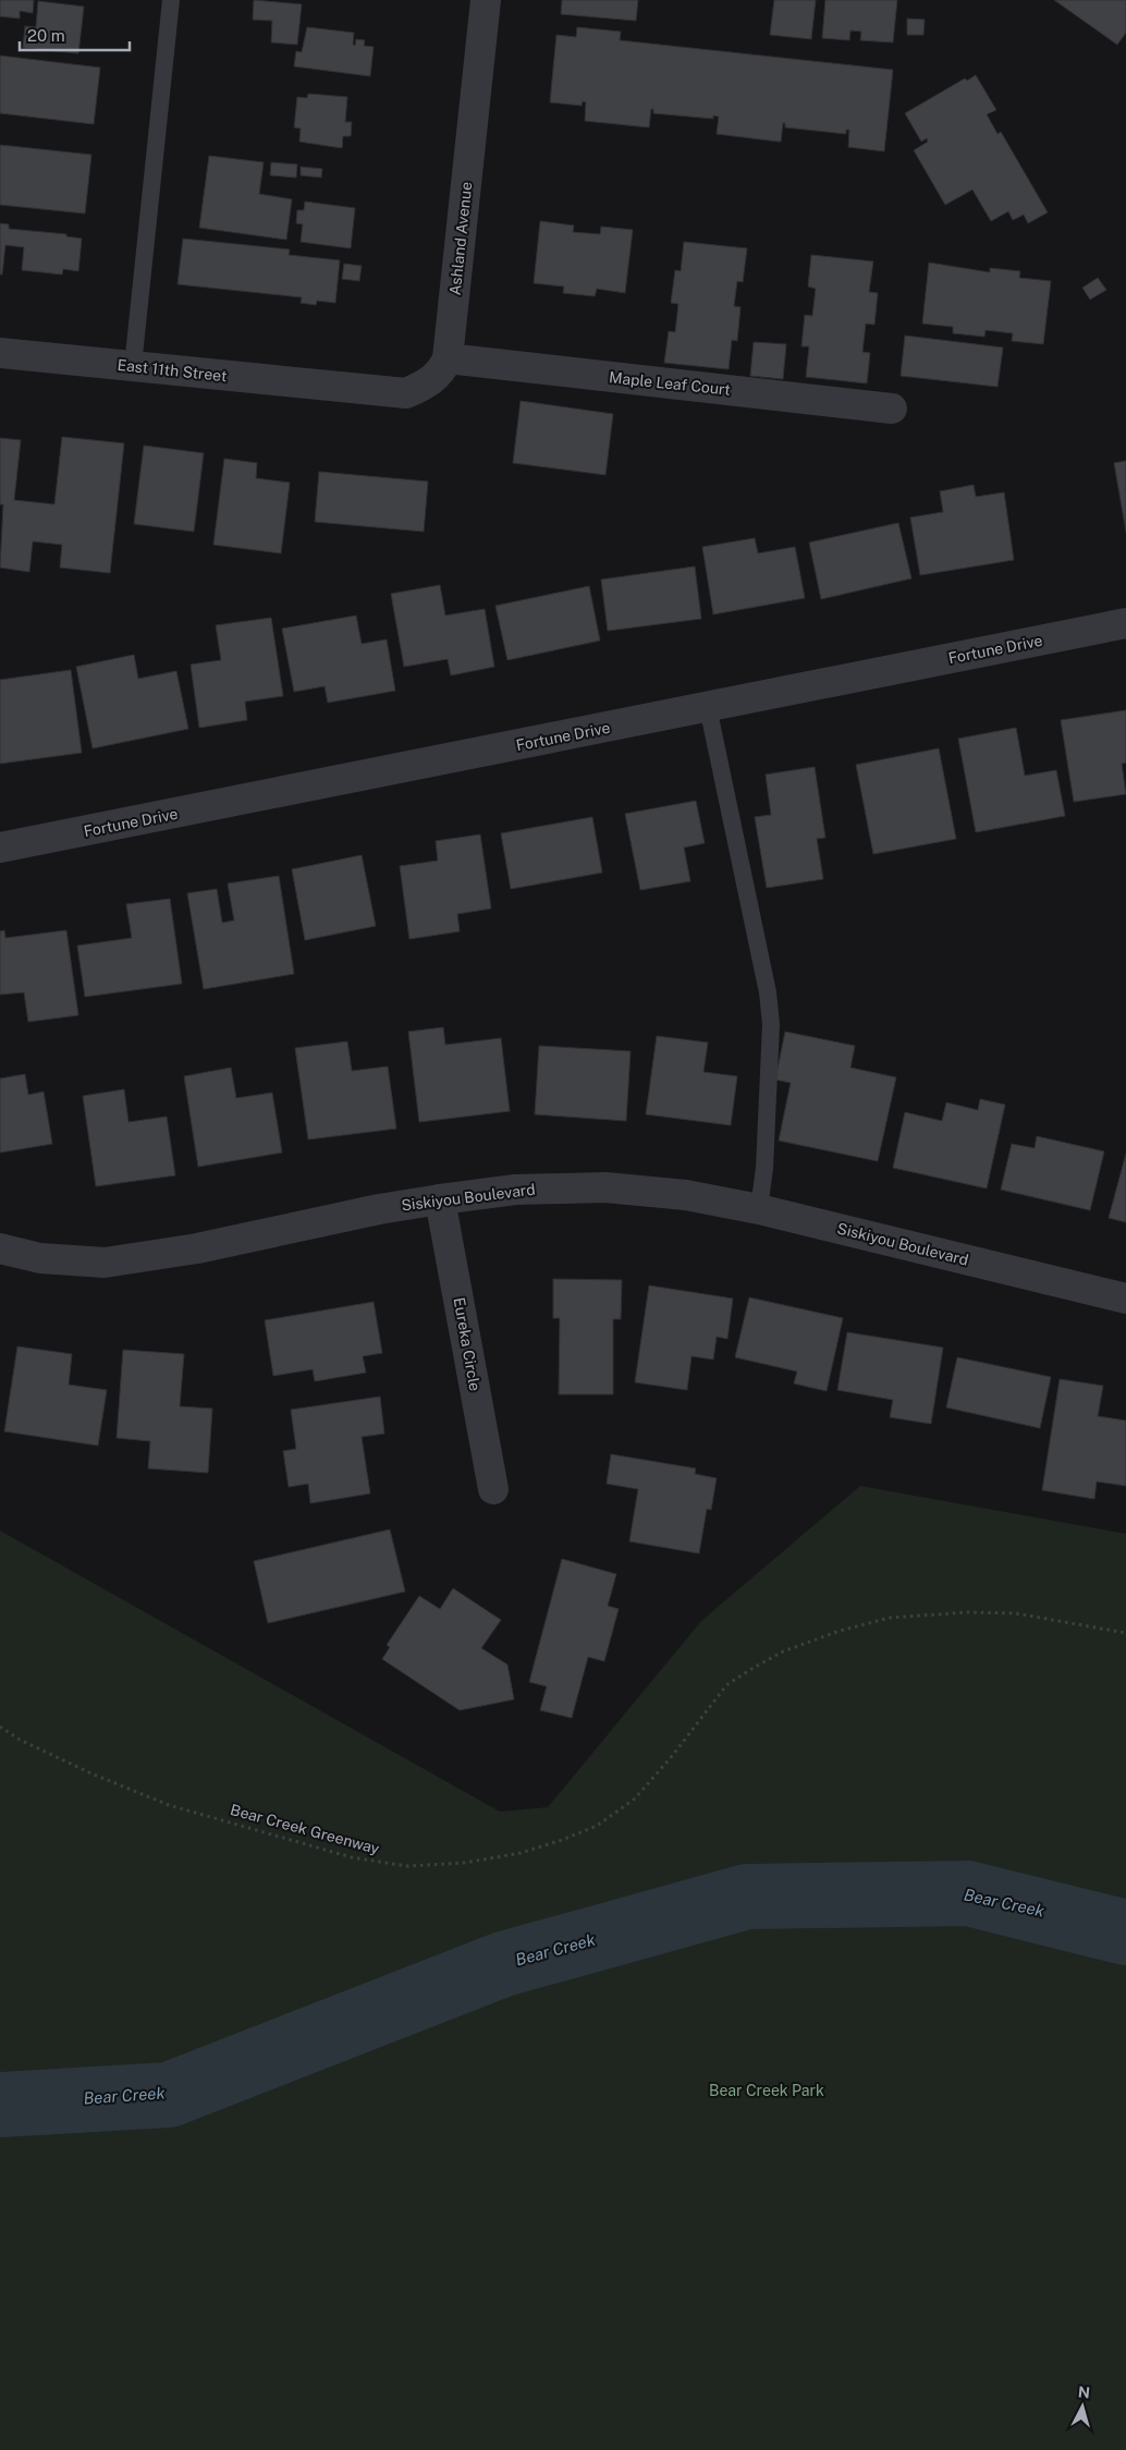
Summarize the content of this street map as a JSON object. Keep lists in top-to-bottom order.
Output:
{
  "streets": {
    "street": [
      "Ashland Avenue",
      "East 11th Street",
      "Maple Leaf Court",
      "Fortune Drive",
      "Siskiyou Boulevard",
      "Eureka Circle"
    ],
    "path": ["Bear Creek Greenway"]
  },
  "crossings": [
    ["Ashland Avenue", "East 11th Street"],
    ["Ashland Avenue", "Maple Leaf Court"],
    ["Siskiyou Boulevard", "Eureka Circle"]
  ],
  "water": ["Bear Creek"],
  "parks": ["Bear Creek Park"],
  "scale_bar": "20 m",
  "north": "top"
}
